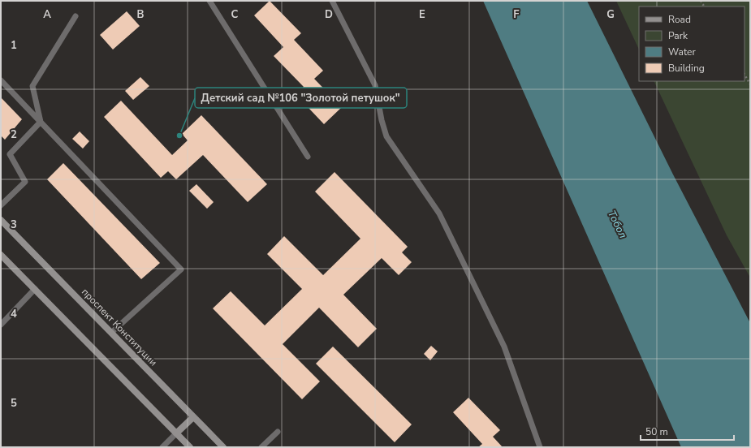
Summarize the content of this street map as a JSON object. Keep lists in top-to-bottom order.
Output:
{
  "streets": {
    "main road": ["проспект Конституции"]
  },
  "water": ["Тобол"],
  "places": ["Детский сад №106 \"Золотой петушок\""],
  "legend": [
    "Road",
    "Park",
    "Water",
    "Building"
  ],
  "scale_bar": "50 m",
  "grid": {
    "columns": [
      "A",
      "B",
      "C",
      "D",
      "E",
      "F",
      "G"
    ],
    "rows": [
      "1",
      "2",
      "3",
      "4",
      "5"
    ]
  }
}
